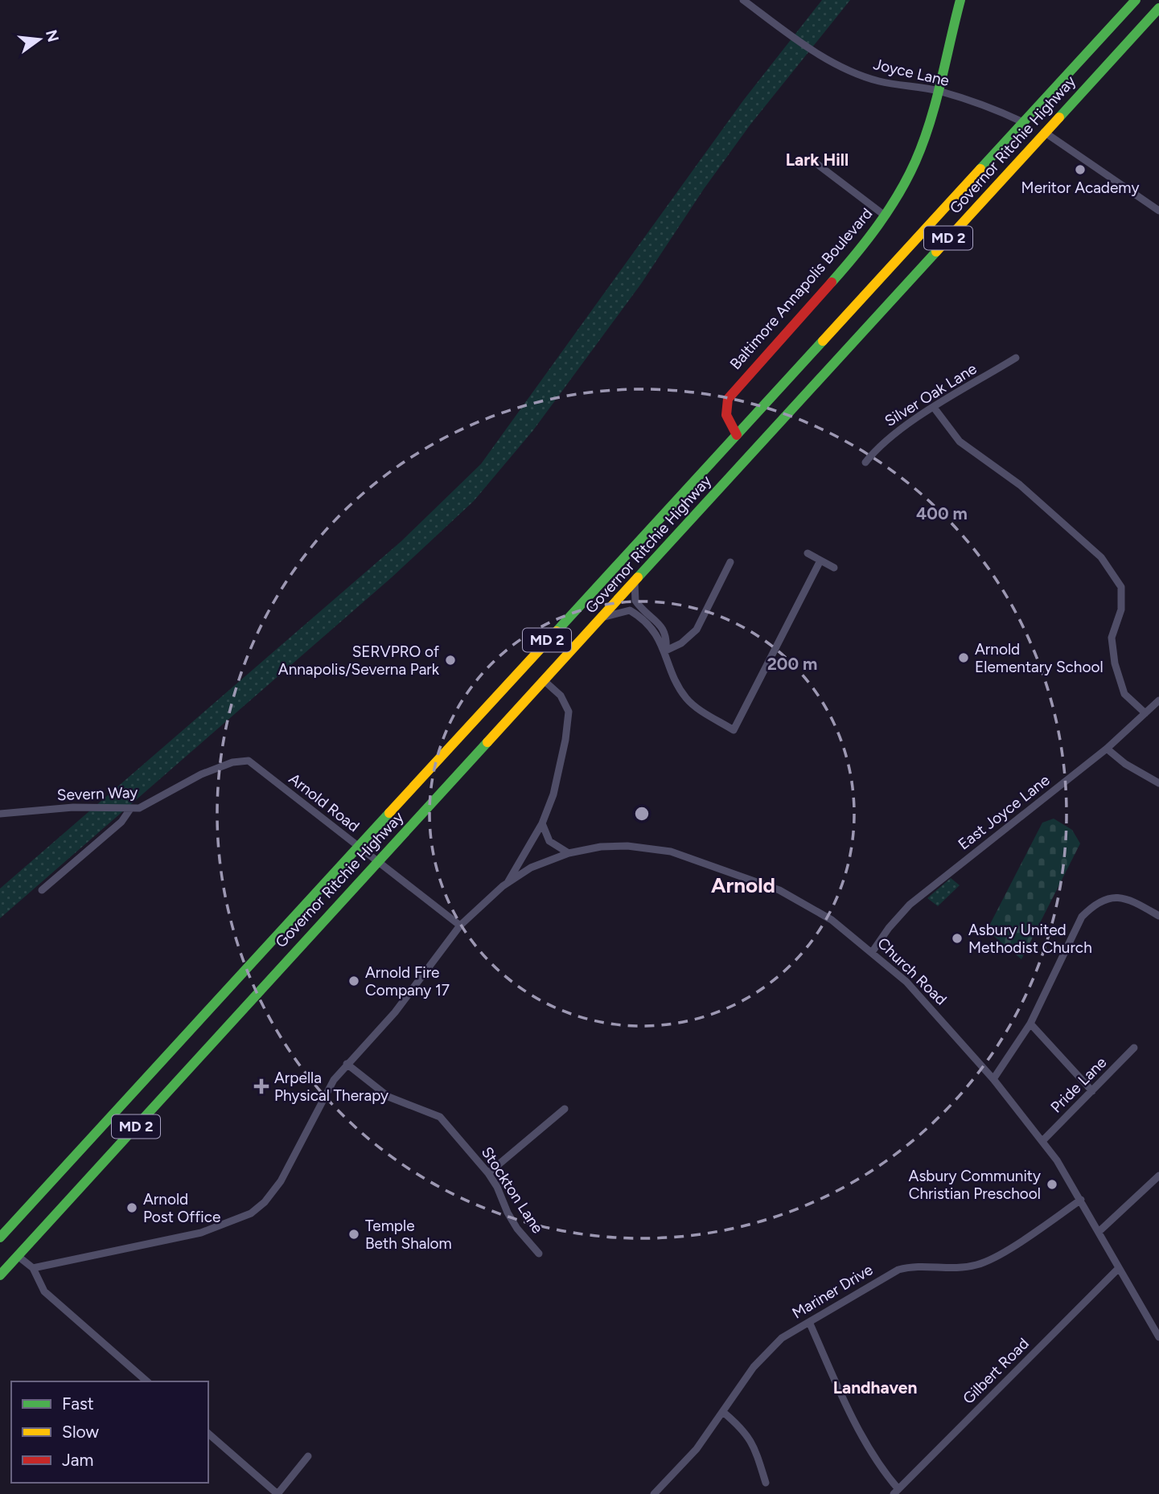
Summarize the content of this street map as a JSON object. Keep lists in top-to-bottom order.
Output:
{
  "streets": {
    "main road": ["Governor Ritchie Highway", "MD 2", "Baltimore Annapolis Boulevard"],
    "street": [
      "Joyce Lane",
      "Silver Oak Lane",
      "Severn Way",
      "Arnold Road",
      "East Joyce Lane",
      "Church Road",
      "Pride Lane",
      "Stockton Lane",
      "Mariner Drive",
      "Gilbert Road"
    ]
  },
  "crossings": [
    ["Joyce Lane", "Governor Ritchie Highway"],
    ["Joyce Lane", "Baltimore Annapolis Boulevard"],
    ["Governor Ritchie Highway", "Baltimore Annapolis Boulevard"],
    ["Governor Ritchie Highway", "Arnold Road"],
    ["Severn Way", "Arnold Road"],
    ["East Joyce Lane", "Church Road"],
    ["Church Road", "Pride Lane"],
    ["Church Road", "Mariner Drive"],
    ["Church Road", "Gilbert Road"]
  ],
  "districts": ["Lark Hill", "Arnold", "Landhaven"],
  "places": {
    "other": [
      "Meritor Academy",
      "Arnold Elementary School",
      "SERVPRO of Annapolis/Severna Park",
      "Asbury United Methodist Church",
      "Arnold Fire Company 17",
      "Asbury Community Christian Preschool",
      "Arnold Post Office",
      "Temple Beth Shalom"
    ],
    "health": ["Arpella Physical Therapy"]
  },
  "legend": ["Fast", "Slow", "Jam"],
  "north": "right",
  "rings": ["400 m", "200 m"]
}
